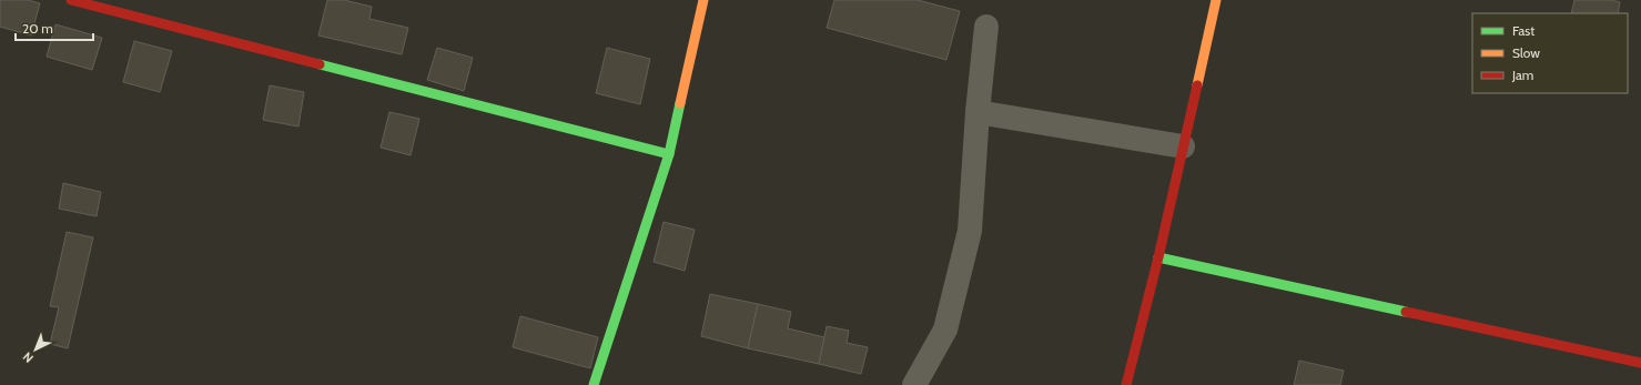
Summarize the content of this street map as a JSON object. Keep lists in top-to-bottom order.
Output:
{
  "legend": ["Fast", "Slow", "Jam"],
  "scale_bar": "20 m",
  "north": "bottom left"
}
